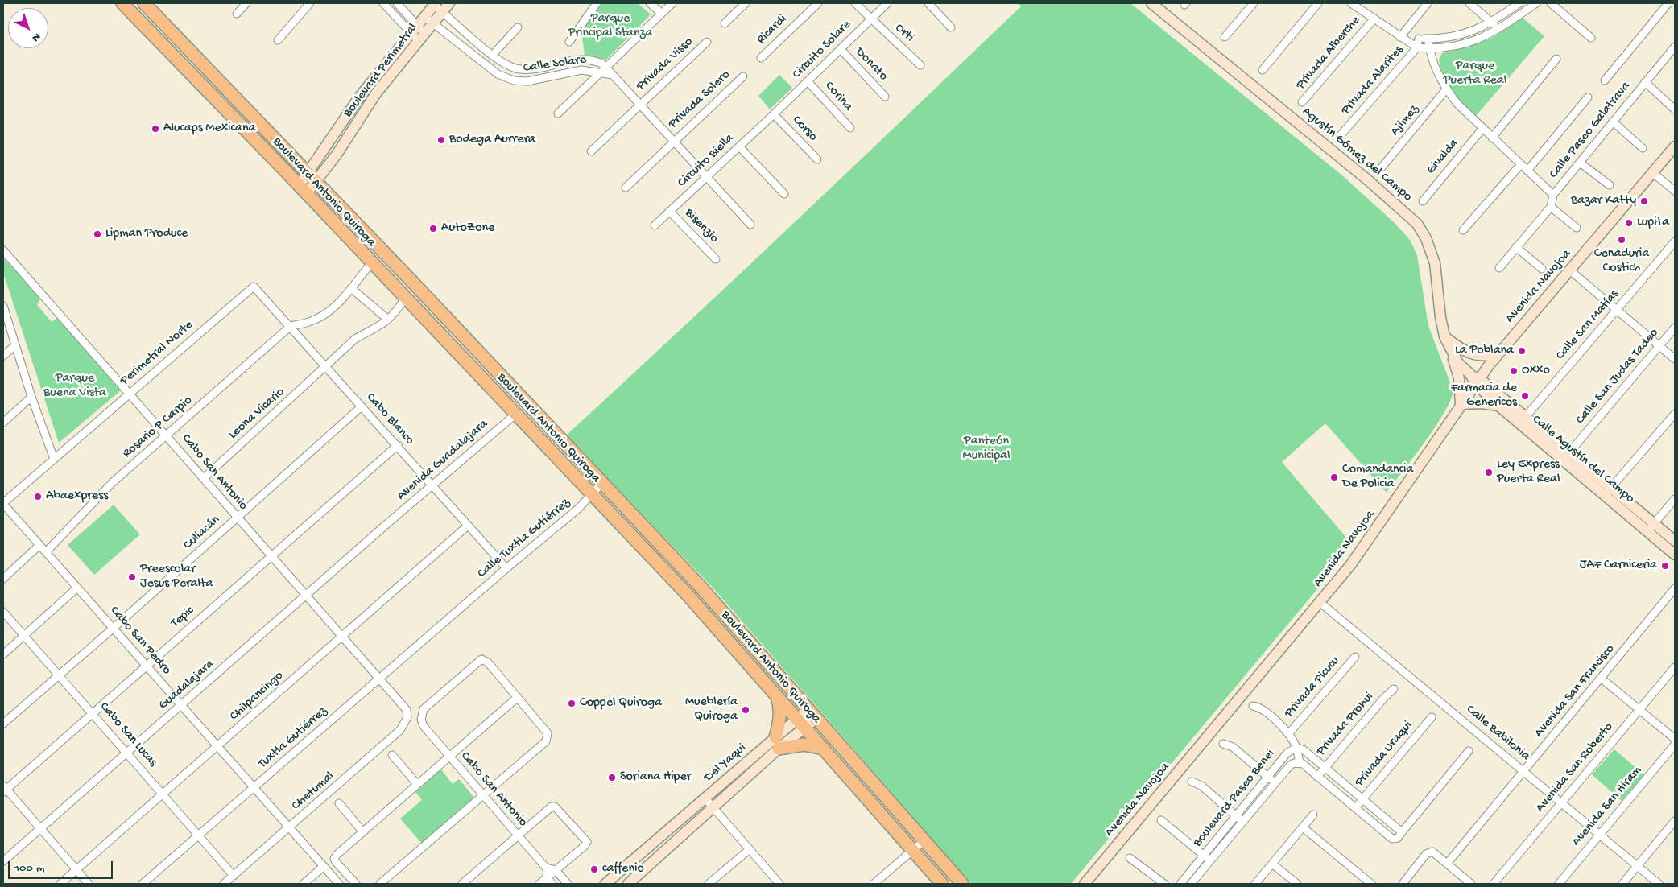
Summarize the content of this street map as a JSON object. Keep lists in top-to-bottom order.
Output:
{
  "streets": {
    "main road": ["Boulevard Antonio Quiroga"],
    "street": [
      "Ricardi",
      "Orti",
      "Circuito Solare",
      "Privada Alberche",
      "Calle Solare",
      "Privada Visso",
      "Donato",
      "Boulevard Perimetral",
      "Privada Alarites",
      "Corina",
      "Privada Solero",
      "Ajimez",
      "Corso",
      "Calle Paseo Galatrava",
      "Agustín Gómez del Campo",
      "Givalda",
      "Circuito Biella",
      "Bisenzio",
      "Avenida Navojoa",
      "Calle San Matías",
      "Perimetral Norte",
      "Calle San Judas Tadeo",
      "Leona Vicario",
      "Cabo Blanco",
      "Rosario P Carpio",
      "Calle Agustín del Campo",
      "Avenida Guadalajara",
      "Cabo San Antonio",
      "Culiacán",
      "Calle Tuxtla Gutiérrez",
      "Tepic",
      "Cabo San Pedro",
      "Guadalajara",
      "Privada Picucu",
      "Avenida San Francisco",
      "Chilpancingo",
      "Privada Prohui",
      "Calle Babilonia",
      "Cabo San Lucas",
      "Tuxtla Gutiérrez",
      "Privada Uraqui",
      "Del Yaqui",
      "Avenida San Roberto",
      "Chetumal",
      "Boulevard Paseo Benei",
      "Avenida San Hiram"
    ]
  },
  "crossings": [
    ["Orti", "Circuito Solare"],
    ["Circuito Solare", "Donato"],
    ["Circuito Solare", "Corina"],
    ["Circuito Solare", "Corso"],
    ["Circuito Solare", "Circuito Biella"],
    ["Calle Solare", "Privada Visso"],
    ["Calle Solare", "Boulevard Perimetral"],
    ["Calle Solare", "Privada Solero"],
    ["Calle Solare", "Circuito Biella"],
    ["Boulevard Perimetral", "Boulevard Antonio Quiroga"],
    ["Corso", "Circuito Biella"],
    ["Agustín Gómez del Campo", "Avenida Navojoa"],
    ["Agustín Gómez del Campo", "Calle Agustín del Campo"],
    ["Circuito Biella", "Bisenzio"],
    ["Boulevard Antonio Quiroga", "Leona Vicario"],
    ["Boulevard Antonio Quiroga", "Avenida Guadalajara"],
    ["Boulevard Antonio Quiroga", "Calle Tuxtla Gutiérrez"],
    ["Boulevard Antonio Quiroga", "Del Yaqui"],
    ["Avenida Navojoa", "Calle Agustín del Campo"],
    ["Avenida Navojoa", "Calle Babilonia"],
    ["Calle San Matías", "Calle Agustín del Campo"],
    ["Perimetral Norte", "Cabo Blanco"],
    ["Perimetral Norte", "Cabo San Antonio"],
    ["Perimetral Norte", "Cabo San Pedro"],
    ["Calle San Judas Tadeo", "Calle Agustín del Campo"],
    ["Leona Vicario", "Cabo Blanco"],
    ["Leona Vicario", "Cabo San Antonio"],
    ["Cabo Blanco", "Rosario P Carpio"],
    ["Cabo Blanco", "Avenida Guadalajara"],
    ["Cabo Blanco", "Culiacán"],
    ["Cabo Blanco", "Calle Tuxtla Gutiérrez"],
    ["Cabo Blanco", "Tepic"],
    ["Cabo Blanco", "Chilpancingo"],
    ["Rosario P Carpio", "Cabo San Antonio"],
    ["Rosario P Carpio", "Cabo San Pedro"],
    ["Avenida Guadalajara", "Guadalajara"],
    ["Cabo San Antonio", "Culiacán"],
    ["Cabo San Antonio", "Tepic"],
    ["Cabo San Antonio", "Guadalajara"],
    ["Cabo San Antonio", "Chilpancingo"],
    ["Cabo San Antonio", "Tuxtla Gutiérrez"],
    ["Cabo San Antonio", "Chetumal"],
    ["Culiacán", "Cabo San Pedro"],
    ["Culiacán", "Cabo San Lucas"],
    ["Calle Tuxtla Gutiérrez", "Tuxtla Gutiérrez"],
    ["Tepic", "Cabo San Pedro"],
    ["Tepic", "Cabo San Lucas"],
    ["Cabo San Pedro", "Guadalajara"],
    ["Cabo San Pedro", "Chilpancingo"],
    ["Cabo San Pedro", "Tuxtla Gutiérrez"],
    ["Cabo San Pedro", "Chetumal"],
    ["Guadalajara", "Cabo San Lucas"],
    ["Avenida San Francisco", "Calle Babilonia"],
    ["Chilpancingo", "Cabo San Lucas"],
    ["Calle Babilonia", "Avenida San Roberto"],
    ["Calle Babilonia", "Avenida San Hiram"],
    ["Cabo San Lucas", "Tuxtla Gutiérrez"],
    ["Cabo San Lucas", "Chetumal"]
  ],
  "parks": [
    "Parque Principal Stanza",
    "Parque Puerta Real",
    "Parque Buena Vista",
    "Panteón Municipal"
  ],
  "places": [
    "Alucaps Mexicana",
    "Bodega Aurrera",
    "Bazar Katty",
    "Lupita",
    "AutoZone",
    "Lipman Produce",
    "Cenaduria Costich",
    "La Poblana",
    "Oxxo",
    "Farmacia de Genericos",
    "Ley Express Puerta Real",
    "Comandancia De Policia",
    "Abaexpress",
    "JAF Carniceria",
    "Preescolar Jesus Peralta",
    "Coppel Quiroga",
    "Mueblería Quiroga",
    "Soriana Hiper",
    "caffenio"
  ],
  "scale_bar": "100 m",
  "north": "bottom right"
}
